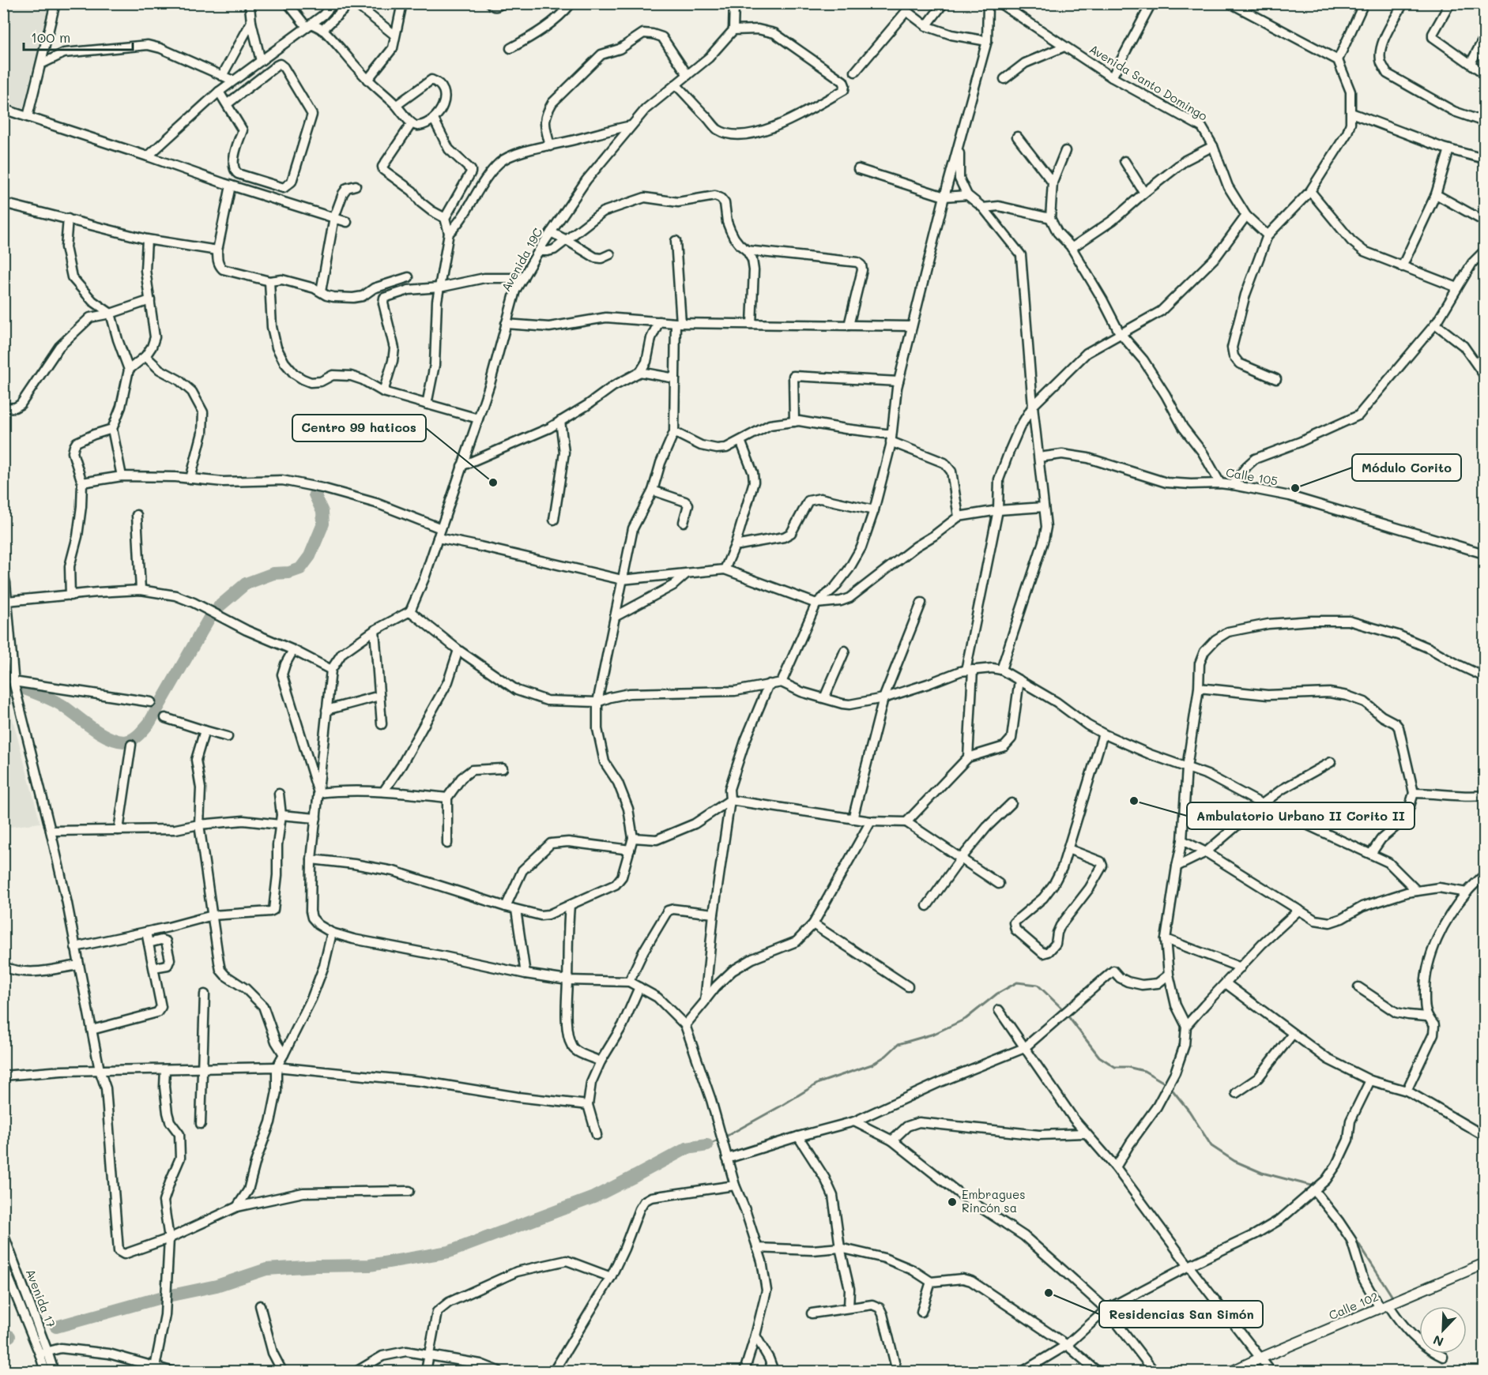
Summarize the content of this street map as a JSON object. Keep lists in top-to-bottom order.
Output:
{
  "streets": {
    "main road": ["Calle 102"],
    "street": [
      "Avenida Santo Domingo",
      "Avenida 19C",
      "Calle 105",
      "Avenida 17"
    ]
  },
  "places": [
    "Centro 99 haticos",
    "Módulo Corito",
    "Ambulatorio Urbano II Corito II",
    "Embragues Rincón sa",
    "Residencias San Simón"
  ],
  "scale_bar": "100 m",
  "north": "bottom left"
}
